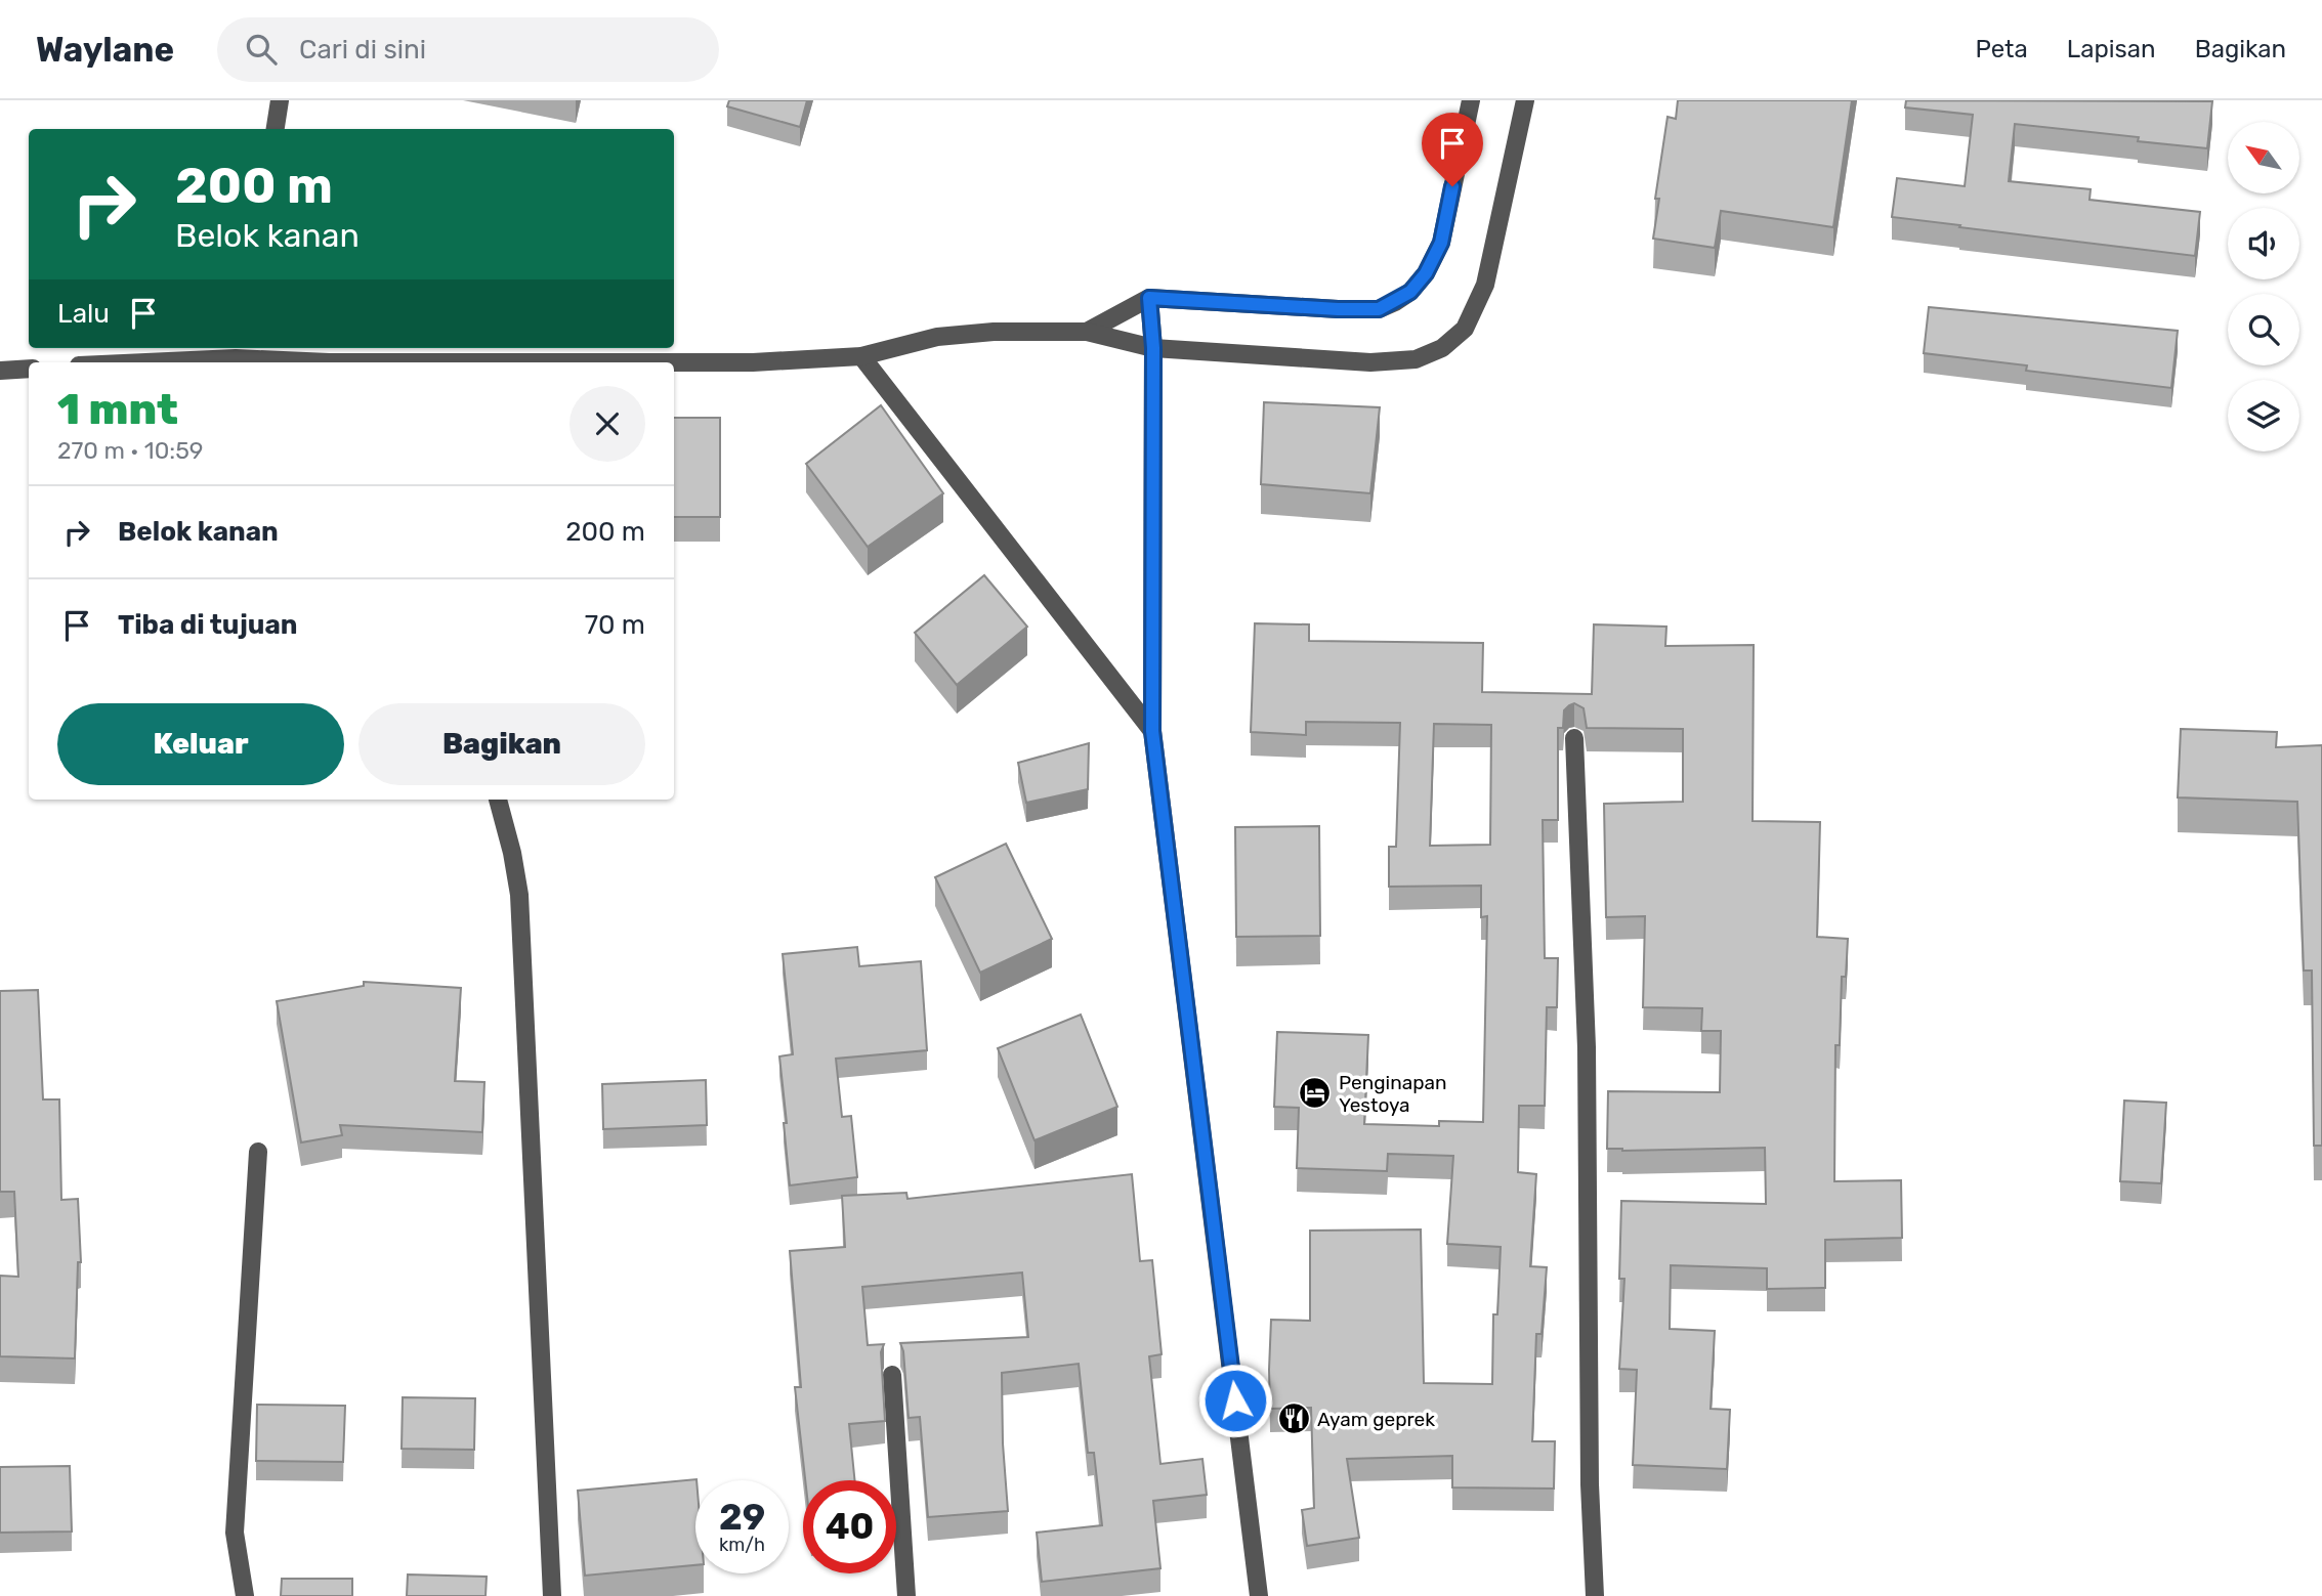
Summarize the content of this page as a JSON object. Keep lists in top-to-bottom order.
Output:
{
  "places": {
    "hotel": ["Penginapan Yestoya"],
    "restaurant": ["Ayam geprek"]
  },
  "north": "top left",
  "page": {
    "header": "Waylane",
    "search": "Cari di sini",
    "nav": ["Peta", "Lapisan", "Bagikan"],
    "turn": ["200 m", "Belok kanan"],
    "then": "Lalu",
    "heading": ["1 mnt", "270 m · 10:59"],
    "list": [
      {
        "name": "Belok kanan",
        "value": "200 m"
      },
      {
        "name": "Tiba di tujuan",
        "value": "70 m"
      }
    ],
    "buttons": ["Keluar", "Bagikan"],
    "speed": "29 km/h",
    "limit": "40"
  }
}
